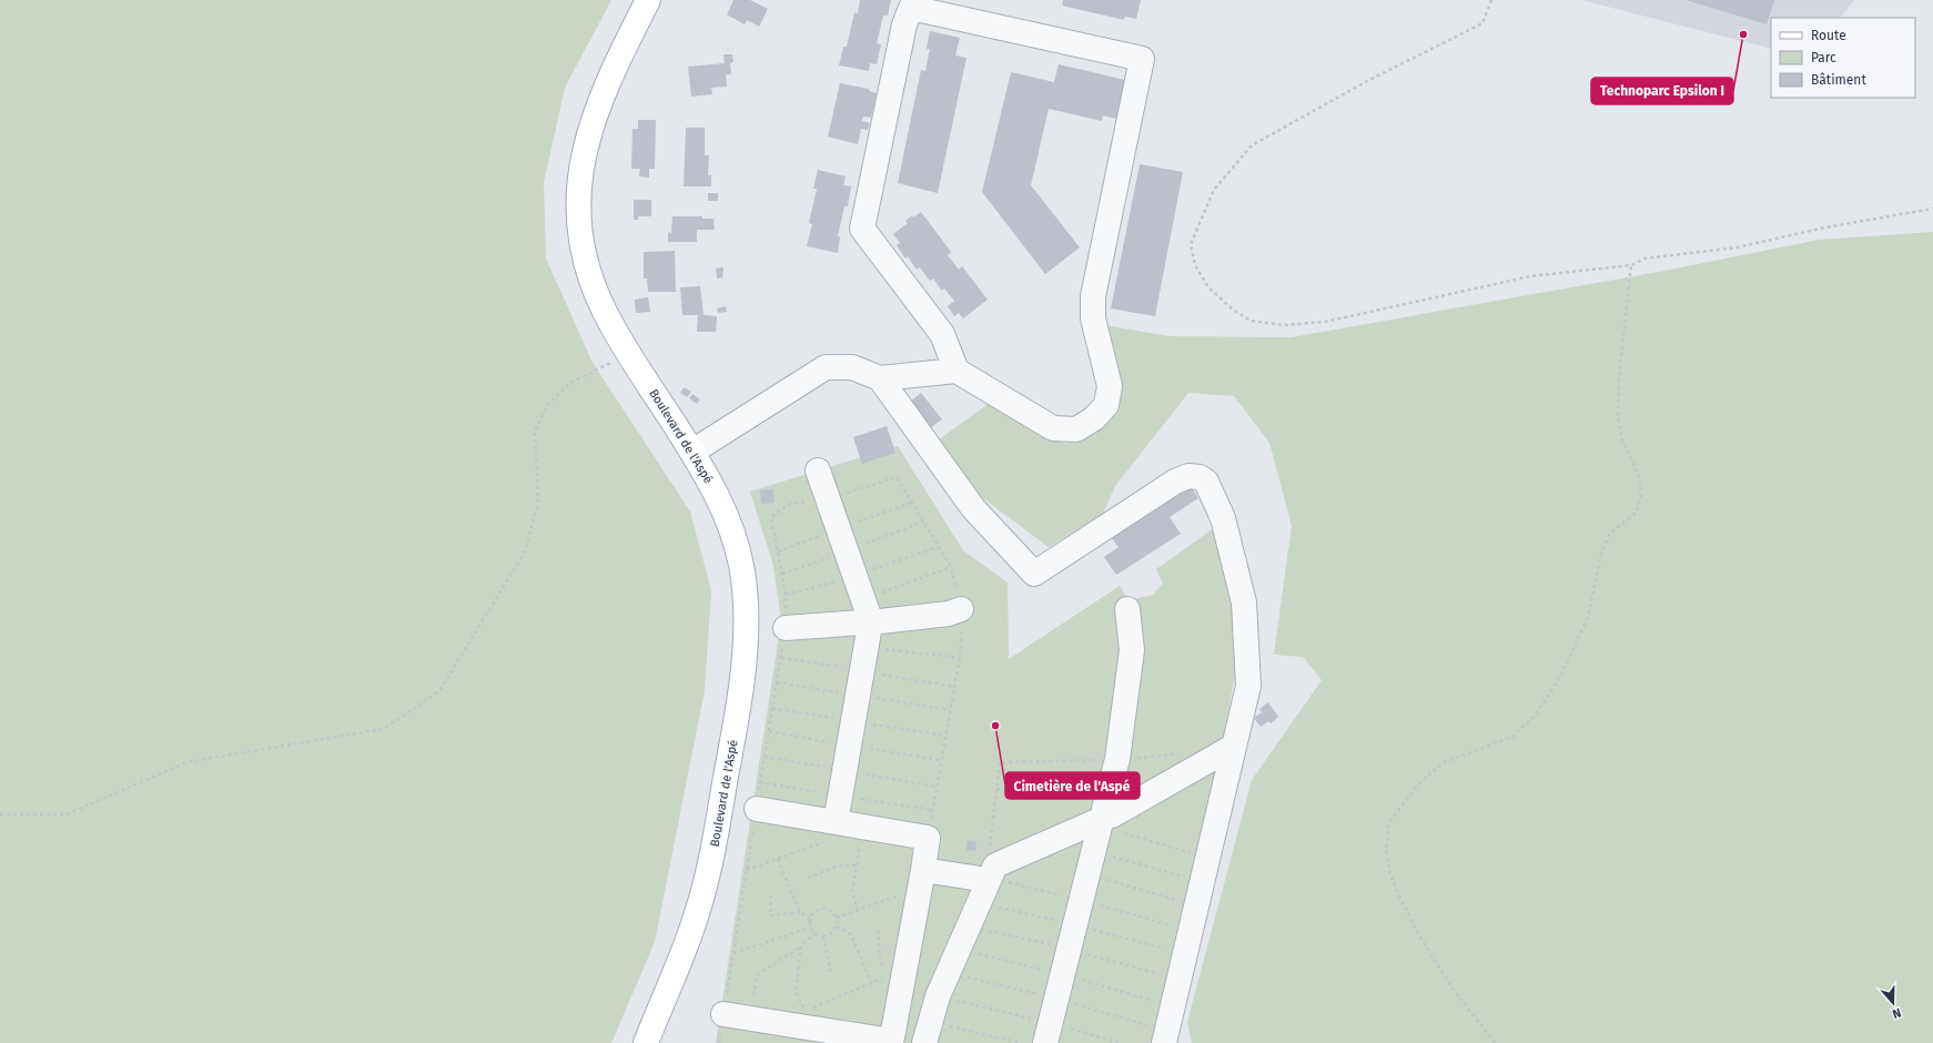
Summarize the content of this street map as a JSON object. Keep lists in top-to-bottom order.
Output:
{
  "streets": {
    "main road": ["Boulevard de l'Aspé"]
  },
  "places": ["Technoparc Epsilon I", "Cimetière de l'Aspé"],
  "legend": ["Route", "Parc", "Bâtiment"],
  "north": "bottom"
}
